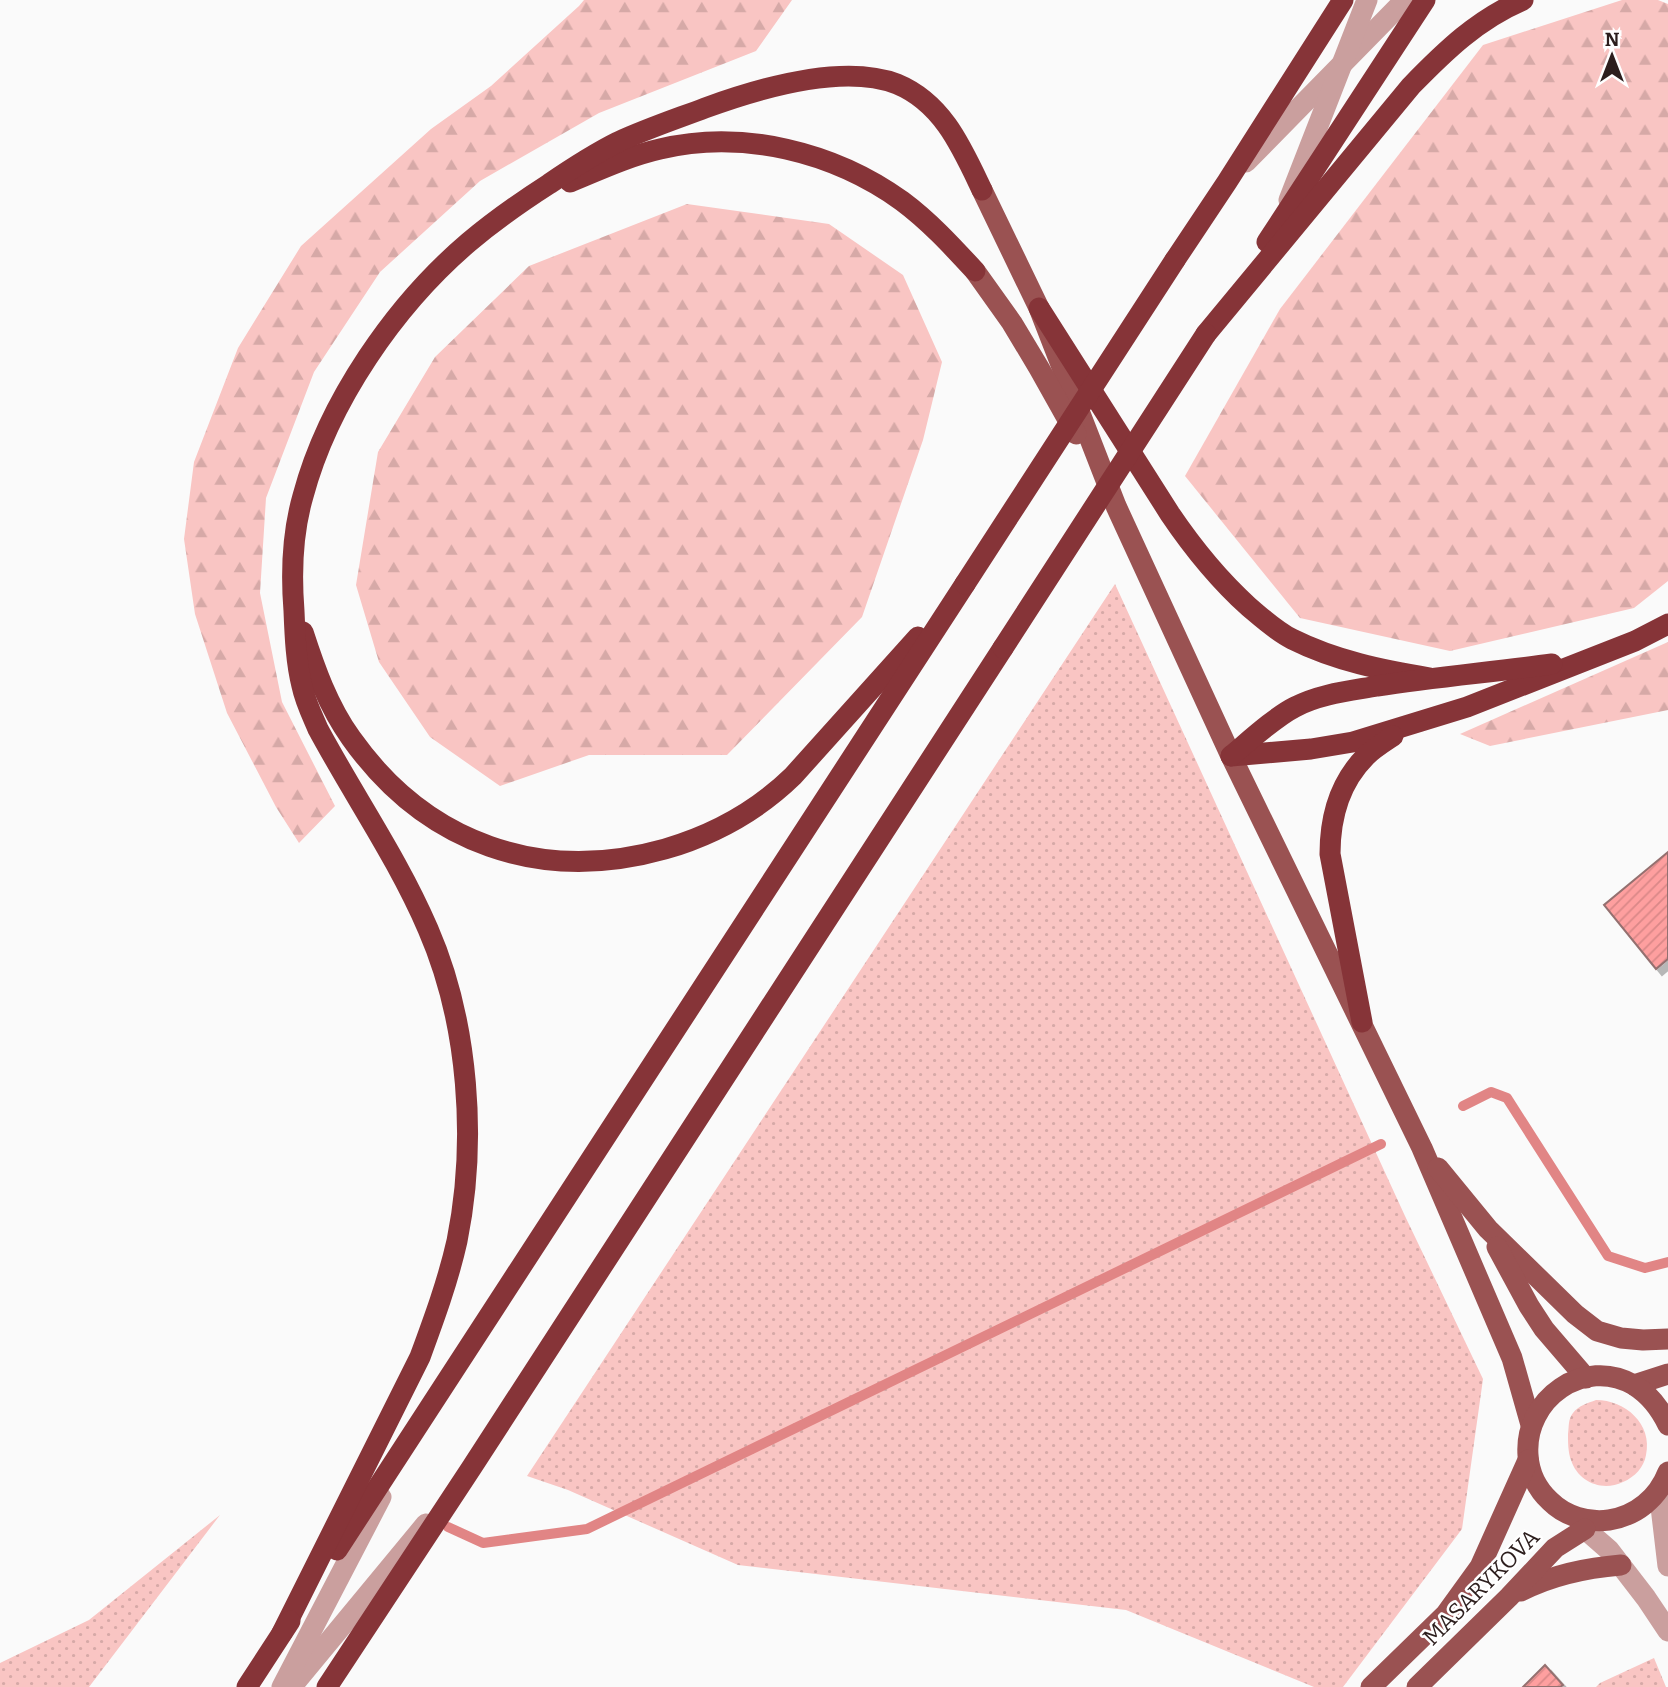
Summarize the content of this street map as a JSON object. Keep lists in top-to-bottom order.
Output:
{
  "streets": {
    "main road": ["MASARYKOVA"]
  },
  "north": "top"
}
